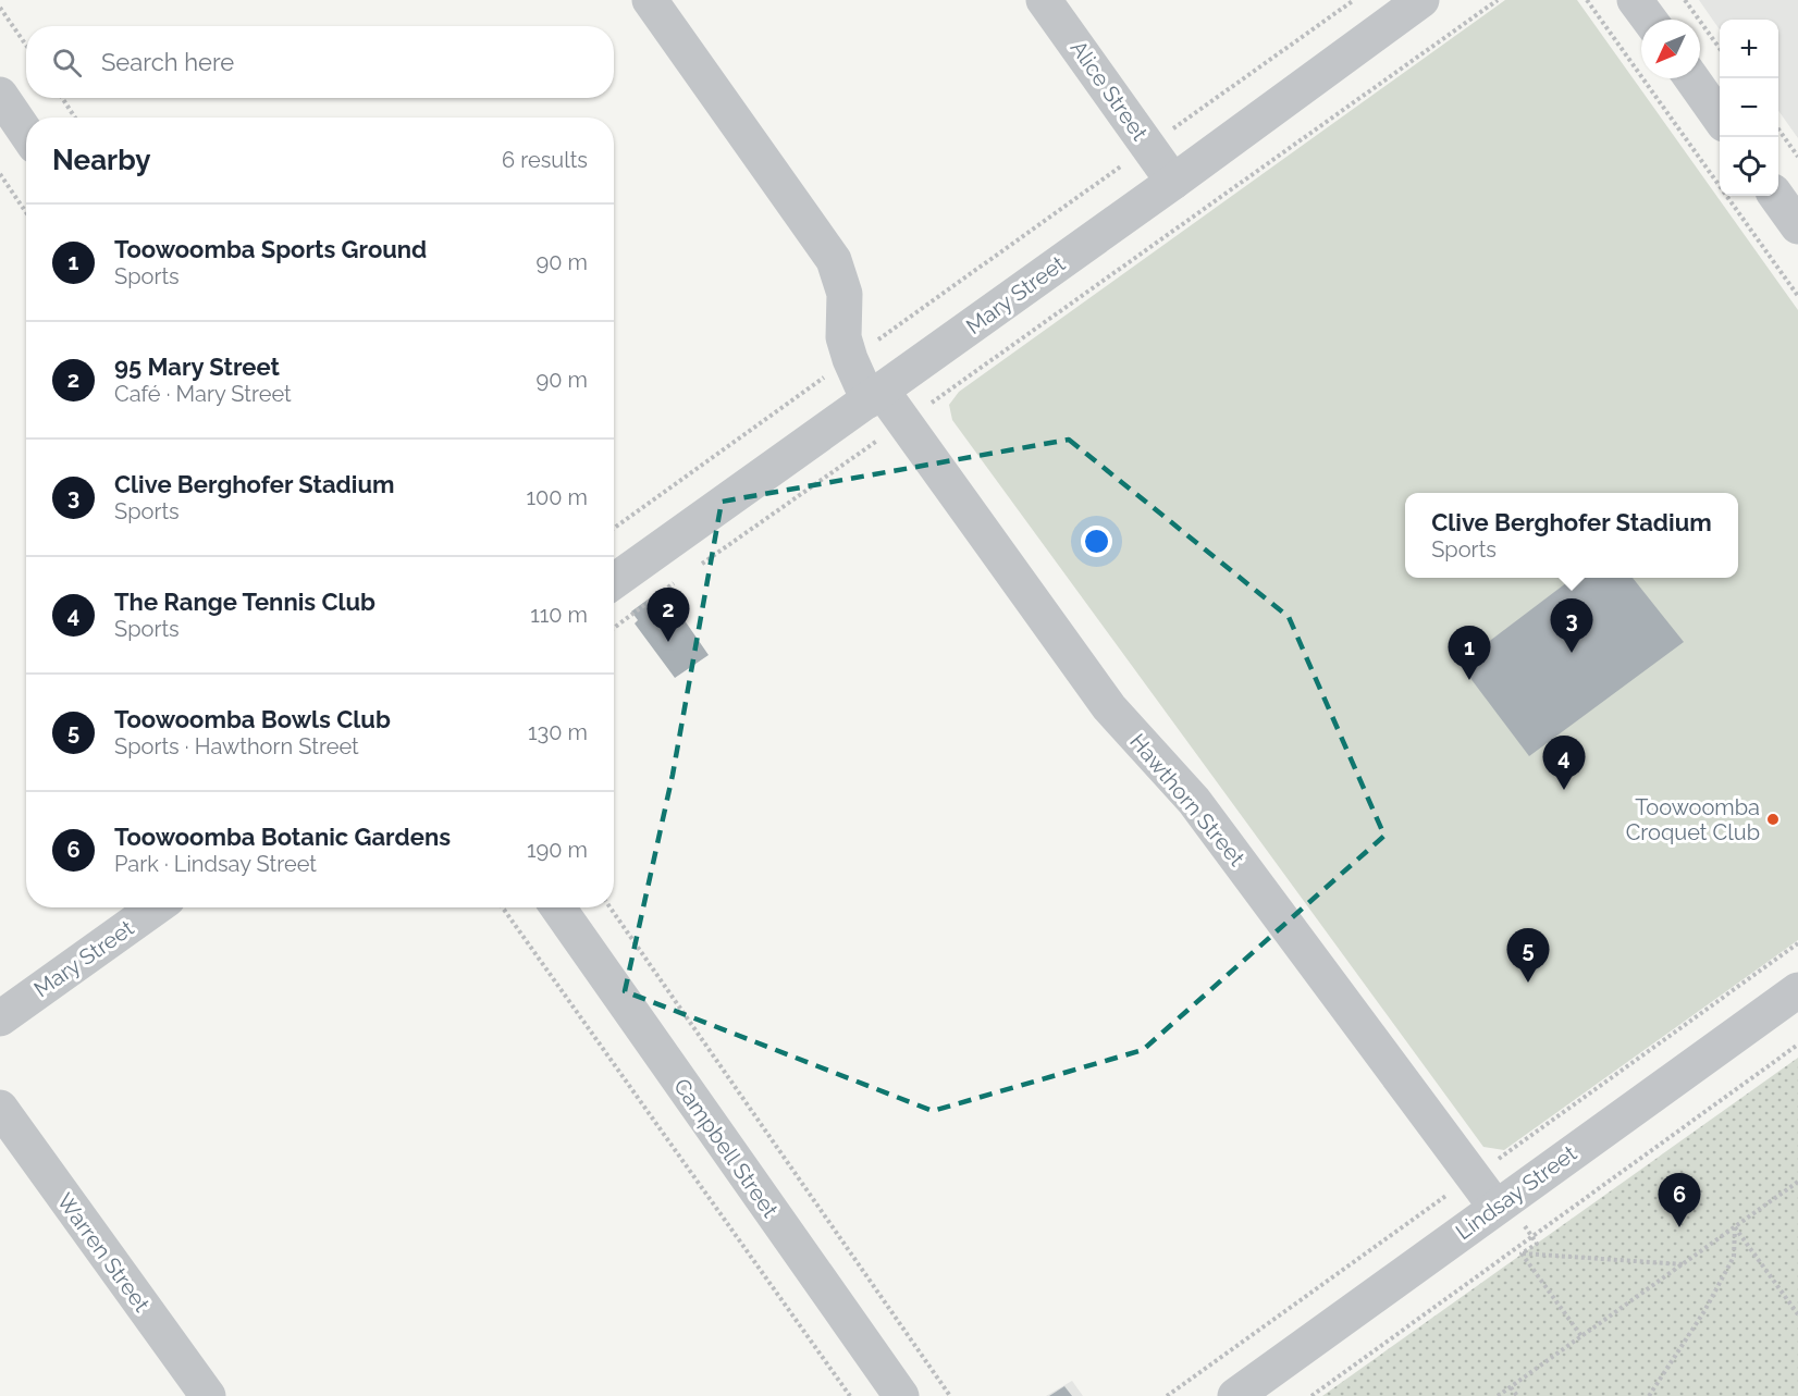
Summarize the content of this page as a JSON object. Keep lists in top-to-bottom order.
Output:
{
  "streets": {
    "street": [
      "Alice Street",
      "Mary Street",
      "Hawthorn Street",
      "Campbell Street",
      "Lindsay Street",
      "Warren Street"
    ]
  },
  "crossings": [
    ["Alice Street", "Mary Street"],
    ["Mary Street", "Hawthorn Street"],
    ["Hawthorn Street", "Lindsay Street"]
  ],
  "places": ["Toowoomba Croquet Club"],
  "north": "bottom left",
  "page": {
    "map_buttons": ["+", "−"],
    "search": "Search here",
    "heading": ["Nearby", "6 results"],
    "list": [
      {
        "mark": "1",
        "name": "Toowoomba Sports Ground",
        "note": "Sports",
        "value": "90 m"
      },
      {
        "mark": "2",
        "name": "95 Mary Street",
        "note": "Café · Mary Street",
        "value": "90 m"
      },
      {
        "mark": "3",
        "name": "Clive Berghofer Stadium",
        "note": "Sports",
        "value": "100 m"
      },
      {
        "mark": "4",
        "name": "The Range Tennis Club",
        "note": "Sports",
        "value": "110 m"
      },
      {
        "mark": "5",
        "name": "Toowoomba Bowls Club",
        "note": "Sports · Hawthorn Street",
        "value": "130 m"
      },
      {
        "mark": "6",
        "name": "Toowoomba Botanic Gardens",
        "note": "Park · Lindsay Street",
        "value": "190 m"
      }
    ],
    "popup": ["Clive Berghofer Stadium", "Sports"],
    "pins": [
      "2",
      "3",
      "1",
      "4",
      "5",
      "6"
    ]
  }
}
